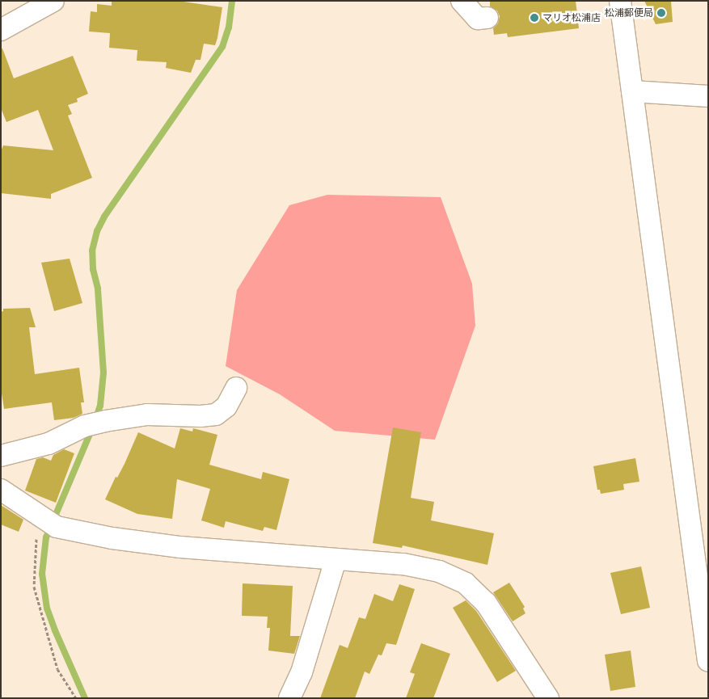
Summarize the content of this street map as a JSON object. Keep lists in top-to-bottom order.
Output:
{
  "places": ["松浦郵便局", "マリオ松浦店"]
}
